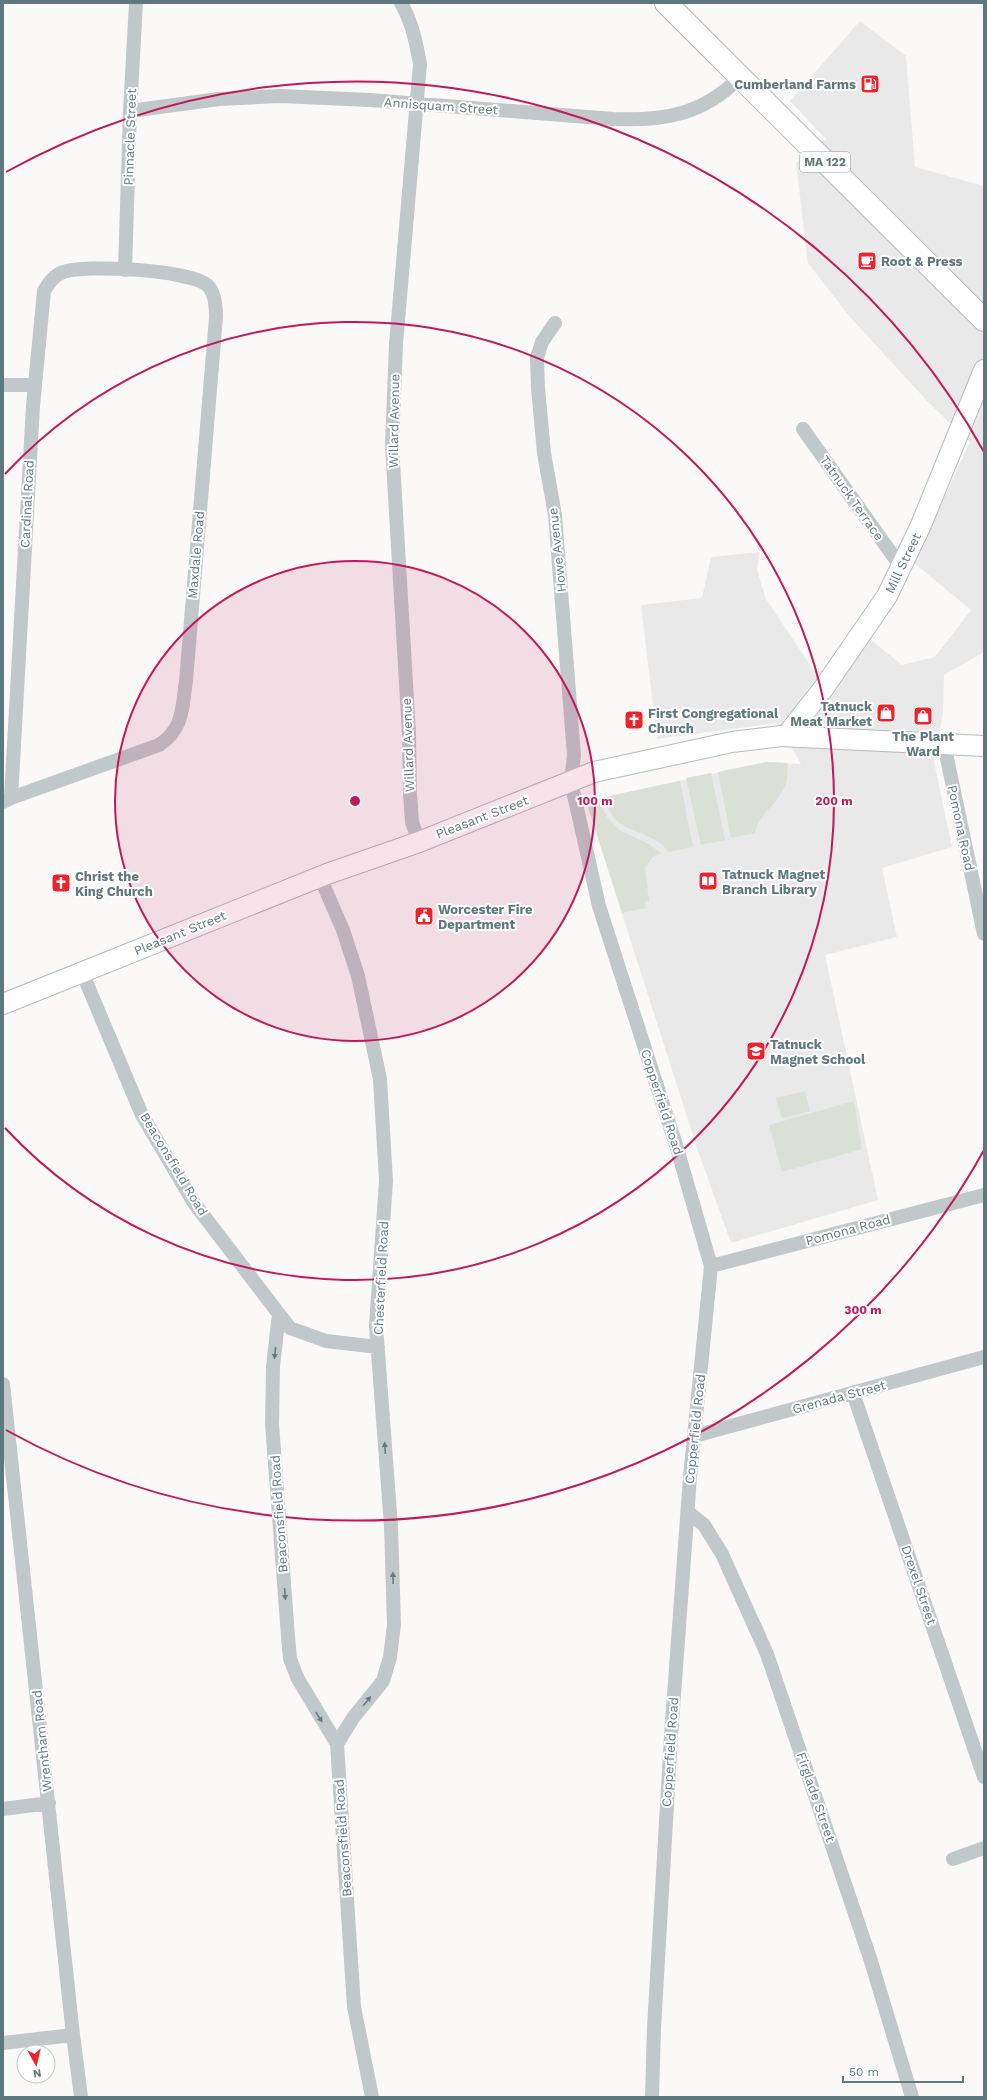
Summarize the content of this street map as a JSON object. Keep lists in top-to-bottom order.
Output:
{
  "streets": {
    "main road": ["MA 122", "Mill Street", "Pleasant Street"],
    "street": [
      "Annisquam Street",
      "Pinnacle Street",
      "Willard Avenue",
      "Tatnuck Terrace",
      "Cardinal Road",
      "Howe Avenue",
      "Maxdale Road",
      "Pomona Road",
      "Copperfield Road",
      "Beaconsfield Road",
      "Chesterfield Road",
      "Grenada Street",
      "Drexel Street",
      "Wrentham Road",
      "Firglade Street"
    ]
  },
  "crossings": [
    ["Annisquam Street", "Pinnacle Street"],
    ["Annisquam Street", "MA 122"],
    ["Annisquam Street", "Willard Avenue"],
    ["Pinnacle Street", "Cardinal Road"],
    ["Pinnacle Street", "Maxdale Road"],
    ["Willard Avenue", "Pleasant Street"],
    ["Tatnuck Terrace", "Mill Street"],
    ["Cardinal Road", "Maxdale Road"],
    ["Howe Avenue", "Pleasant Street"],
    ["Howe Avenue", "Copperfield Road"],
    ["Mill Street", "Pleasant Street"],
    ["Pleasant Street", "Pomona Road"],
    ["Pleasant Street", "Copperfield Road"],
    ["Pleasant Street", "Beaconsfield Road"],
    ["Pleasant Street", "Chesterfield Road"],
    ["Pomona Road", "Copperfield Road"],
    ["Copperfield Road", "Grenada Street"],
    ["Copperfield Road", "Firglade Street"],
    ["Beaconsfield Road", "Chesterfield Road"],
    ["Grenada Street", "Drexel Street"]
  ],
  "one_way": ["Beaconsfield Road", "Chesterfield Road"],
  "places": {
    "fuel station": ["Cumberland Farms"],
    "cafe": ["Root & Press"],
    "shop": ["Tatnuck Meat Market", "The Plant Ward"],
    "church": ["First Congregational Church", "Christ the King Church"],
    "library": ["Tatnuck Magnet Branch Library"],
    "public building": ["Worcester Fire Department"],
    "school or university": ["Tatnuck Magnet School"]
  },
  "scale_bar": "50 m",
  "north": "bottom",
  "rings": ["100 m", "200 m", "300 m"]
}
